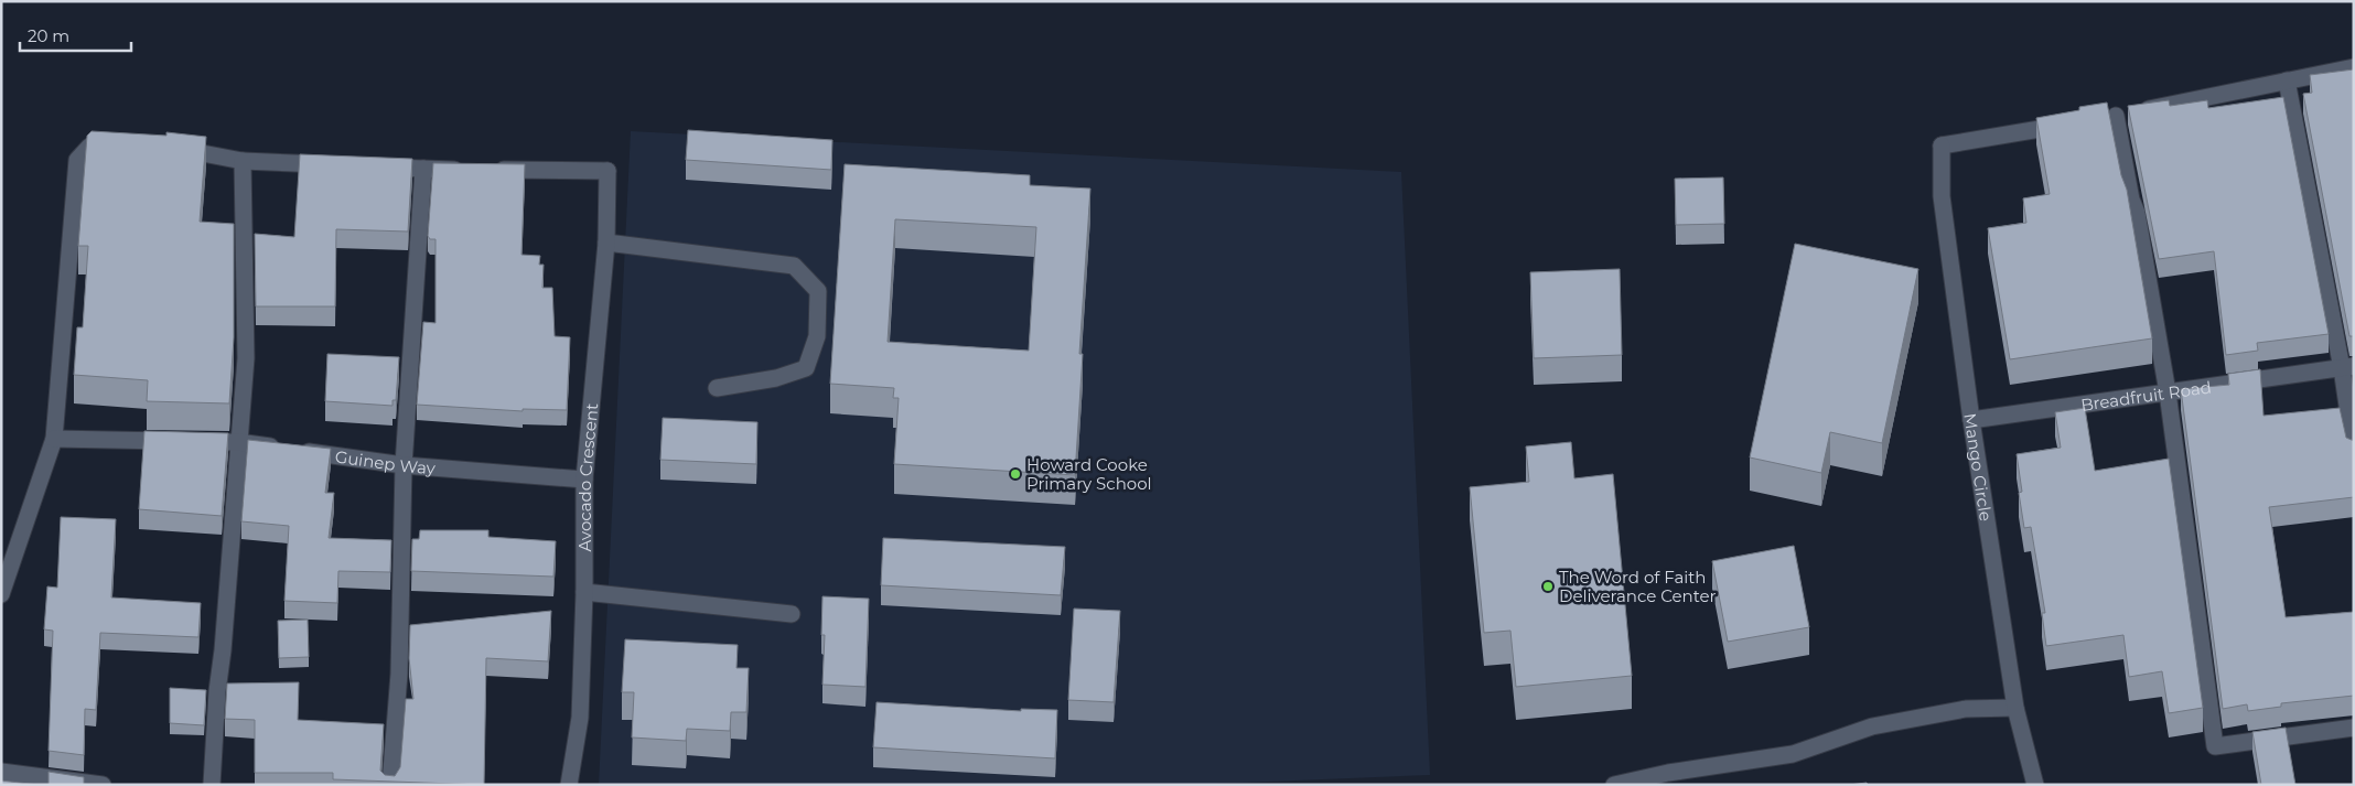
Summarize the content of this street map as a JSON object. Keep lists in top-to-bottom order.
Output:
{
  "streets": {
    "street": [
      "Breadfruit Road",
      "Guinep Way",
      "Mango Circle",
      "Avocado Crescent"
    ]
  },
  "crossings": [
    ["Breadfruit Road", "Mango Circle"],
    ["Guinep Way", "Avocado Crescent"]
  ],
  "places": ["Howard Cooke Primary School", "The Word of Faith Deliverance Center"],
  "scale_bar": "20 m"
}
